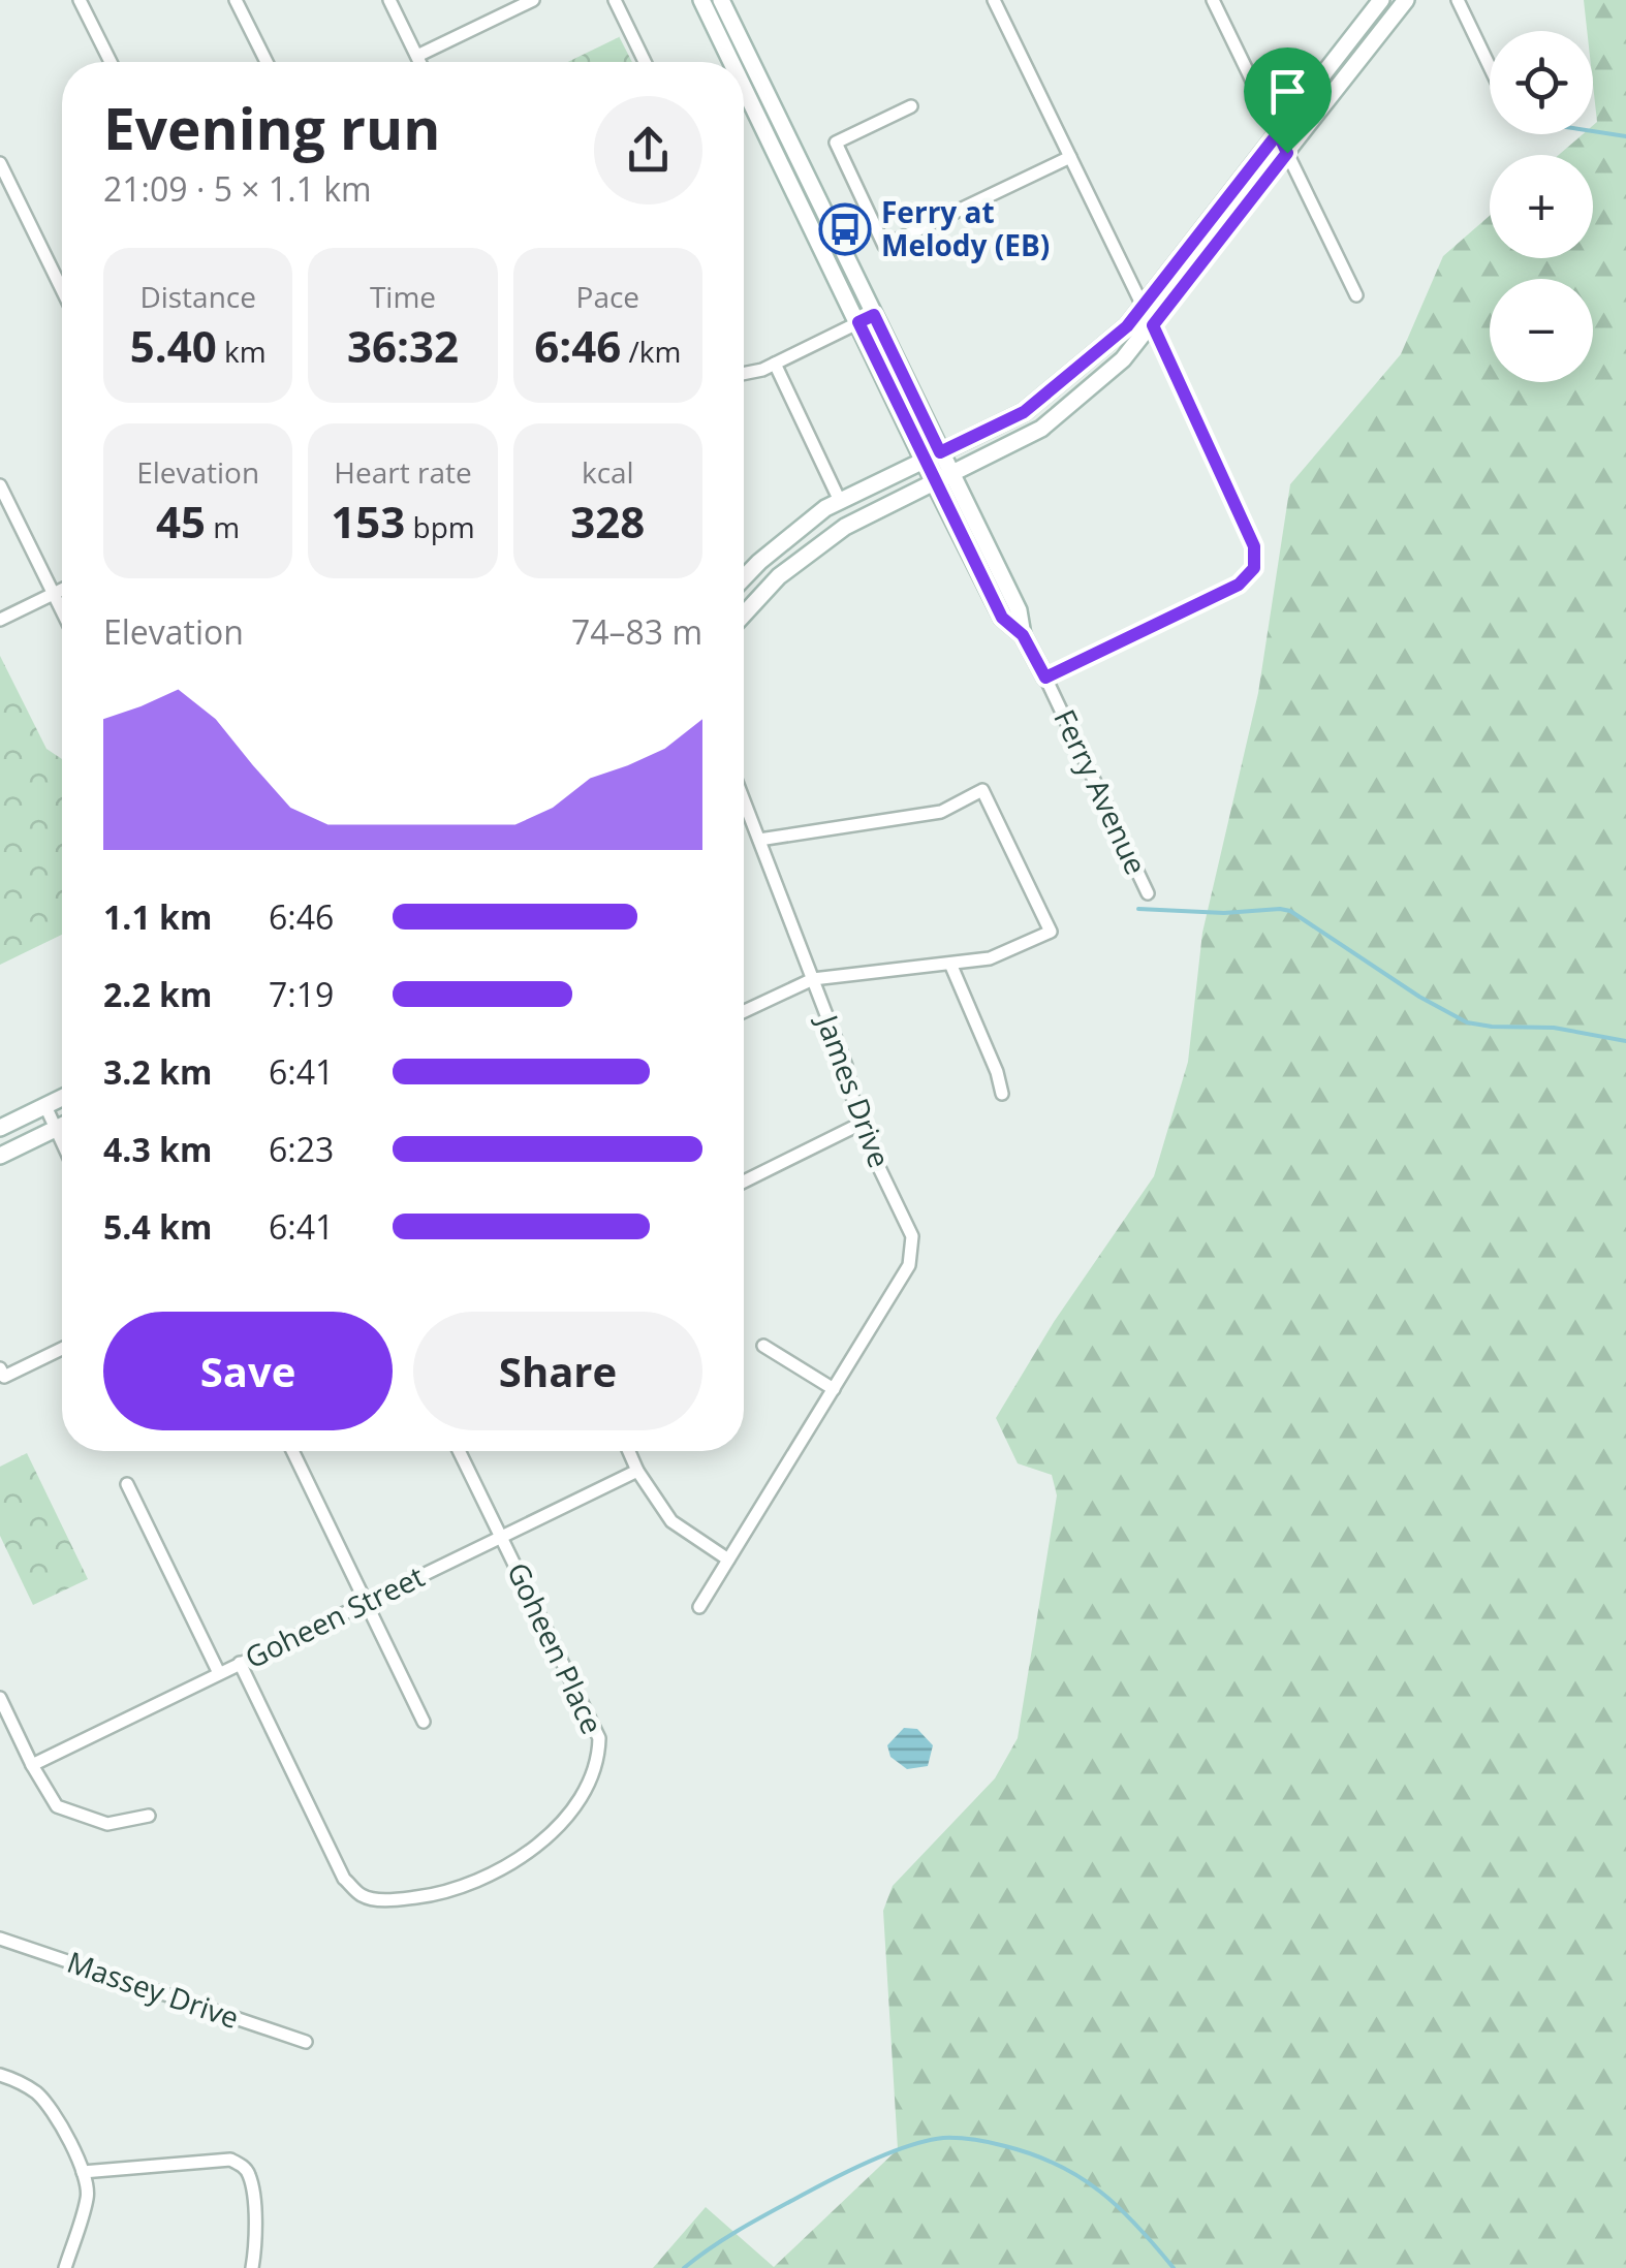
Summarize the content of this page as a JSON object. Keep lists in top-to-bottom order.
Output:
{
  "streets": {
    "main road": ["Ferry Avenue"],
    "street": [
      "James Drive",
      "Goheen Street",
      "Goheen Place",
      "Massey Drive"
    ]
  },
  "crossings": [
    ["Goheen Street", "Goheen Place"]
  ],
  "places": {
    "bus stop": ["Ferry at Melody (EB)"]
  },
  "page": {
    "map_buttons": ["+", "−"],
    "heading": ["Evening run", "21:09 · 5 × 1.1 km"],
    "stats": [
      ["Distance", "5.40 km"],
      ["Time", "36:32"],
      ["Pace", "6:46 /km"],
      ["Elevation", "45 m"],
      ["Heart rate", "153 bpm"],
      ["kcal", "328"]
    ],
    "chart": ["Elevation", "74–83 m"],
    "list": [
      {
        "name": "1.1 km",
        "note": "6:46"
      },
      {
        "name": "2.2 km",
        "note": "7:19"
      },
      {
        "name": "3.2 km",
        "note": "6:41"
      },
      {
        "name": "4.3 km",
        "note": "6:23"
      },
      {
        "name": "5.4 km",
        "note": "6:41"
      }
    ],
    "buttons": ["Save", "Share"]
  }
}
